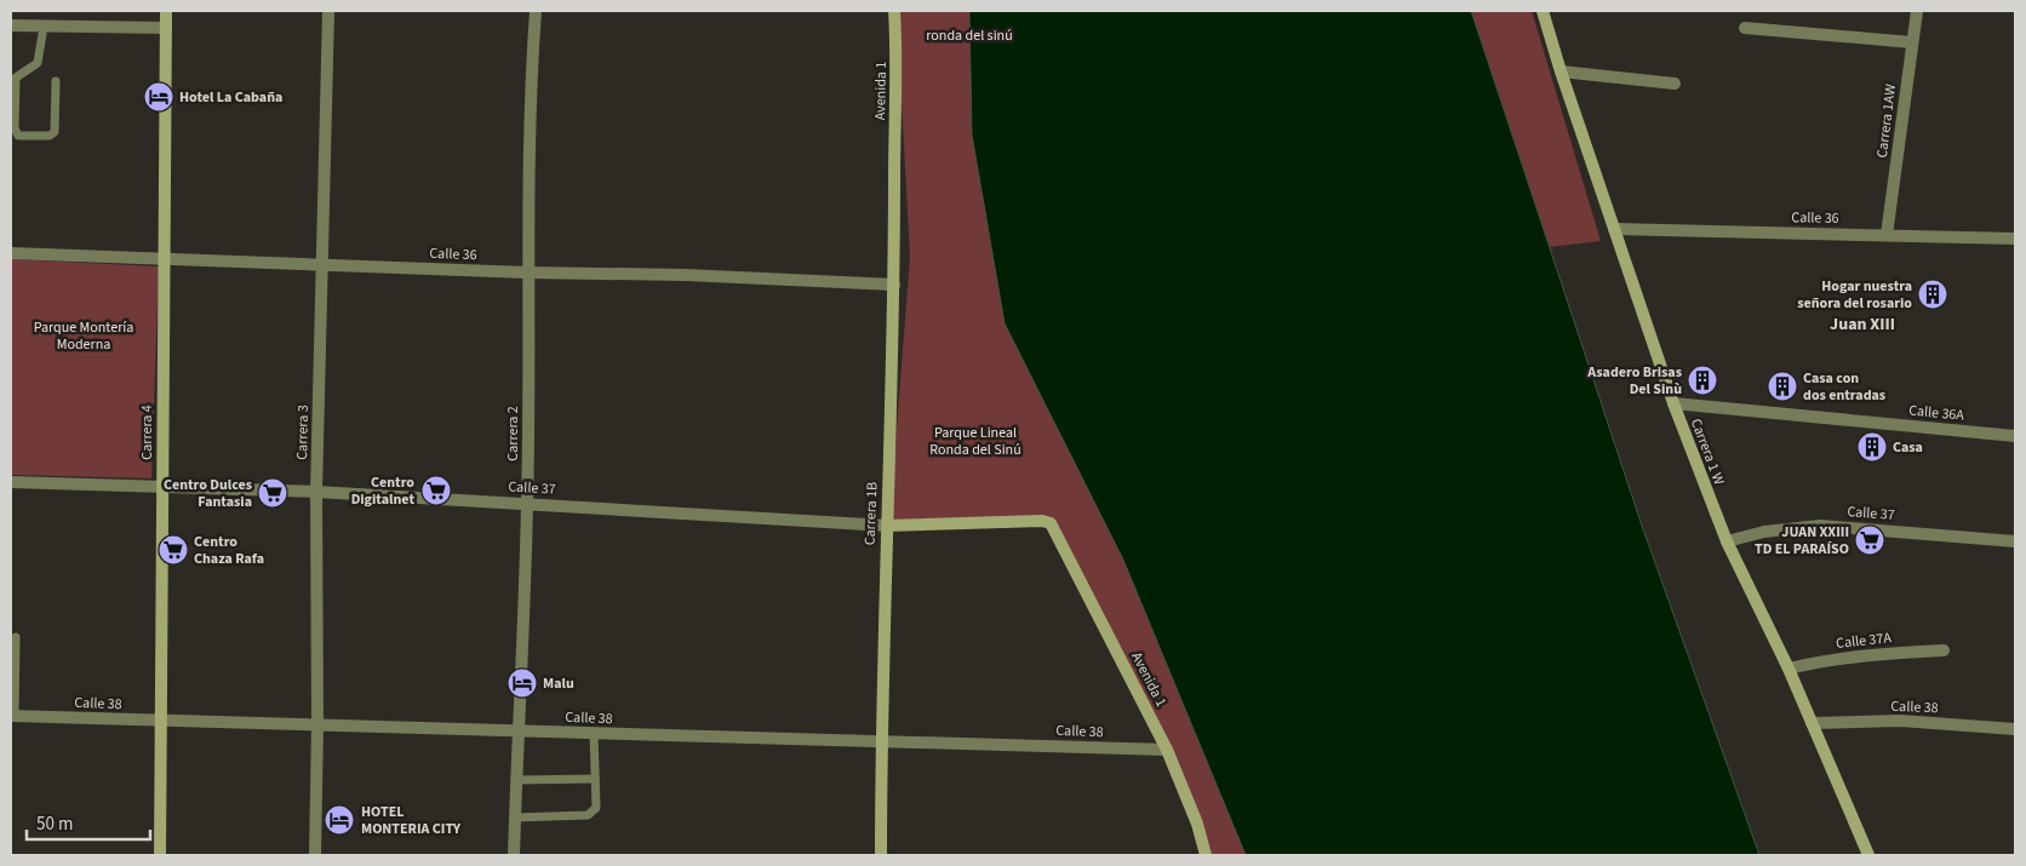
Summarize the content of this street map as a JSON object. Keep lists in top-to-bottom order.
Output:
{
  "streets": {
    "street": [
      "Avenida 1",
      "Carrera 1AW",
      "Calle 36",
      "Calle 36A",
      "Carrera 4",
      "Carrera 3",
      "Carrera 2",
      "Carrera 1 W",
      "Calle 37",
      "Carrera 1B",
      "Calle 37A",
      "Calle 38"
    ]
  },
  "crossings": [
    ["Avenida 1", "Calle 37"],
    ["Avenida 1", "Carrera 1B"],
    ["Avenida 1", "Calle 38"],
    ["Carrera 1AW", "Calle 36"],
    ["Calle 36", "Carrera 4"],
    ["Calle 36", "Carrera 3"],
    ["Calle 36", "Carrera 2"],
    ["Calle 36", "Carrera 1 W"],
    ["Calle 36", "Carrera 1B"],
    ["Calle 36A", "Carrera 1 W"],
    ["Carrera 4", "Calle 37"],
    ["Carrera 4", "Calle 38"],
    ["Carrera 3", "Calle 37"],
    ["Carrera 3", "Calle 38"],
    ["Carrera 2", "Calle 37"],
    ["Carrera 2", "Calle 38"],
    ["Carrera 1 W", "Calle 37"],
    ["Carrera 1 W", "Calle 37A"],
    ["Carrera 1 W", "Calle 38"],
    ["Calle 37", "Carrera 1B"],
    ["Carrera 1B", "Calle 38"]
  ],
  "districts": ["Juan XIII"],
  "parks": ["ronda del sinú", "Parque Montería Moderna", "Parque Lineal Ronda del Sinú"],
  "places": {
    "hotel": ["Hotel La Cabaña", "Malu", "HOTEL MONTERIA CITY"],
    "building": [
      "Hogar nuestra señora del rosario",
      "Asadero Brisas Del Sinù",
      "Casa con dos entradas",
      "Casa"
    ],
    "supermarket": [
      "Centro Digitalnet",
      "Centro Dulces Fantasia",
      "JUAN XXIII TD EL PARAÍSO",
      "Centro Chaza Rafa"
    ]
  },
  "scale_bar": "50 m"
}
